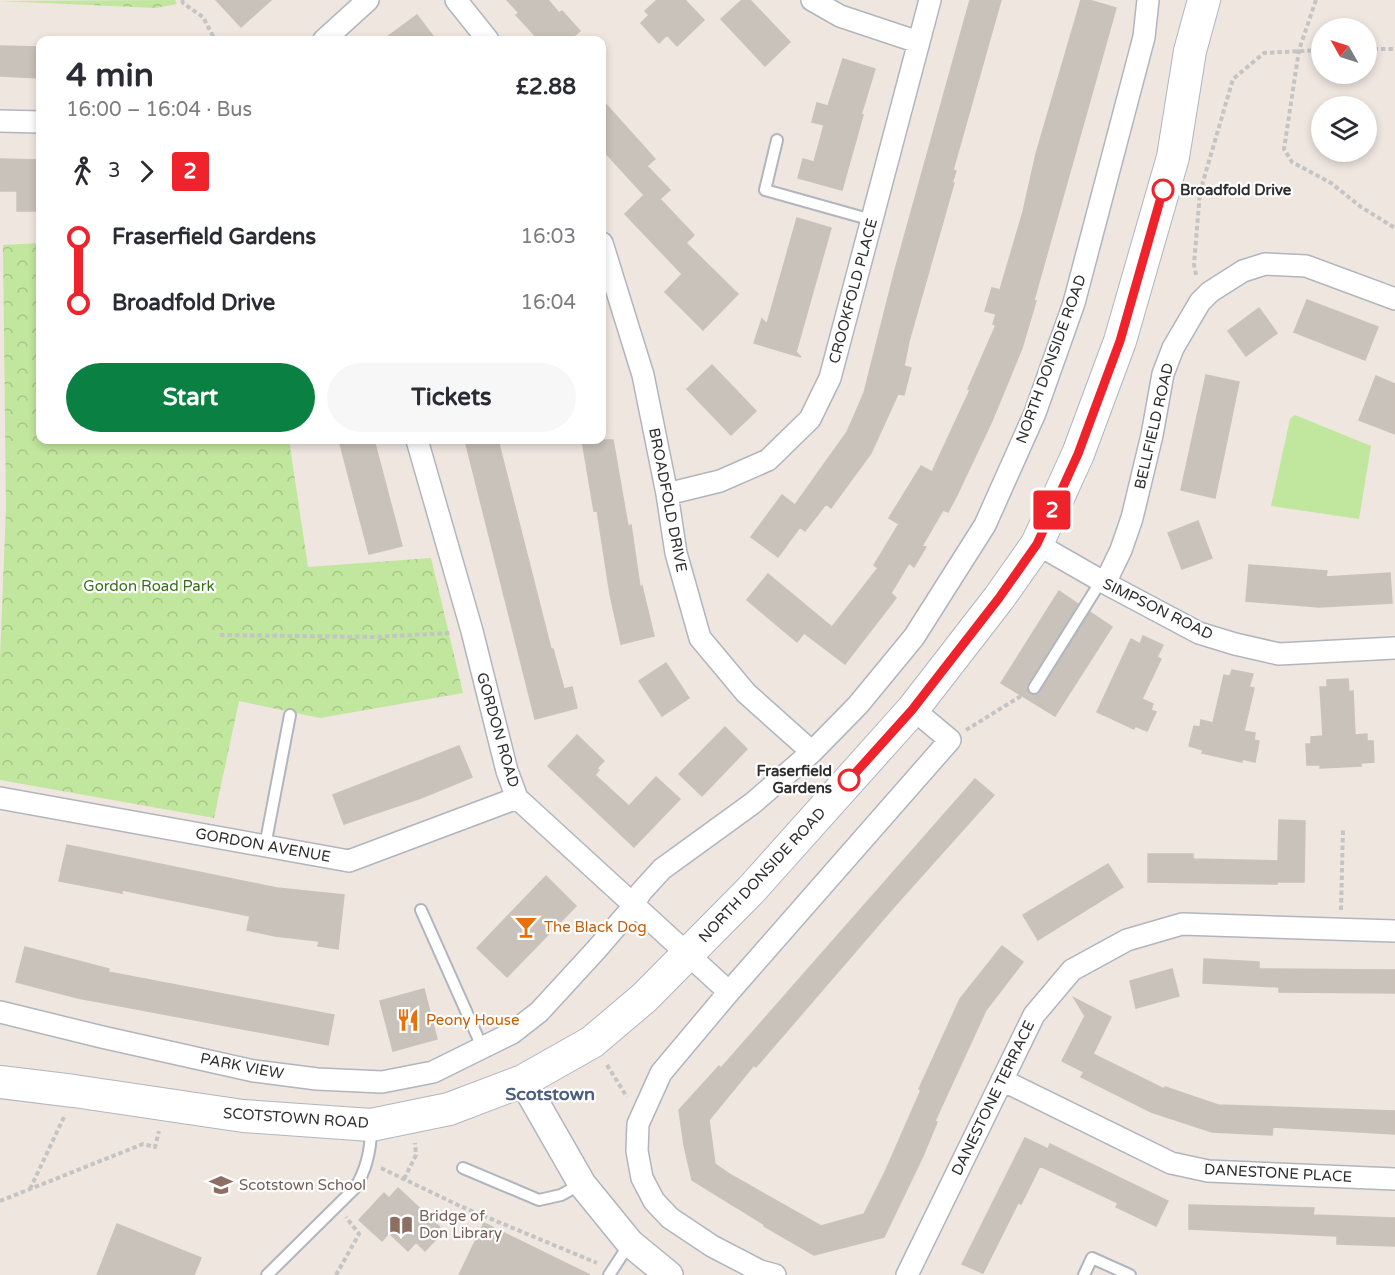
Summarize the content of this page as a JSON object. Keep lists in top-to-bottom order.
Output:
{
  "streets": {
    "main road": ["NORTH DONSIDE ROAD", "SCOTSTOWN ROAD"],
    "street": [
      "CROOKFOLD PLACE",
      "BELLFIELD ROAD",
      "BROADFOLD DRIVE",
      "SIMPSON ROAD",
      "GORDON ROAD",
      "GORDON AVENUE",
      "PARK VIEW",
      "DANESTONE TERRACE",
      "DANESTONE PLACE"
    ]
  },
  "crossings": [
    ["CROOKFOLD PLACE", "BROADFOLD DRIVE"],
    ["NORTH DONSIDE ROAD", "BROADFOLD DRIVE"],
    ["NORTH DONSIDE ROAD", "SIMPSON ROAD"],
    ["NORTH DONSIDE ROAD", "GORDON ROAD"],
    ["NORTH DONSIDE ROAD", "PARK VIEW"],
    ["NORTH DONSIDE ROAD", "SCOTSTOWN ROAD"],
    ["BELLFIELD ROAD", "SIMPSON ROAD"],
    ["GORDON ROAD", "GORDON AVENUE"],
    ["DANESTONE TERRACE", "DANESTONE PLACE"]
  ],
  "districts": ["Scotstown"],
  "parks": ["Gordon Road Park"],
  "places": {
    "other": ["Broadfold Drive", "Fraserfield Gardens"],
    "bar": ["The Black Dog"],
    "restaurant": ["Peony House"],
    "school or university": ["Scotstown School"],
    "library": ["Bridge of Don Library"]
  },
  "lines": ["bus line 2"],
  "north": "top left",
  "page": {
    "on_map": "2",
    "heading": ["4 min", "16:00 – 16:04 · Bus", "£2.88"],
    "legs": ["3", "2"],
    "list": [
      {
        "name": "Fraserfield Gardens",
        "value": "16:03"
      },
      {
        "name": "Broadfold Drive",
        "value": "16:04"
      }
    ],
    "buttons": ["Start", "Tickets"]
  }
}
